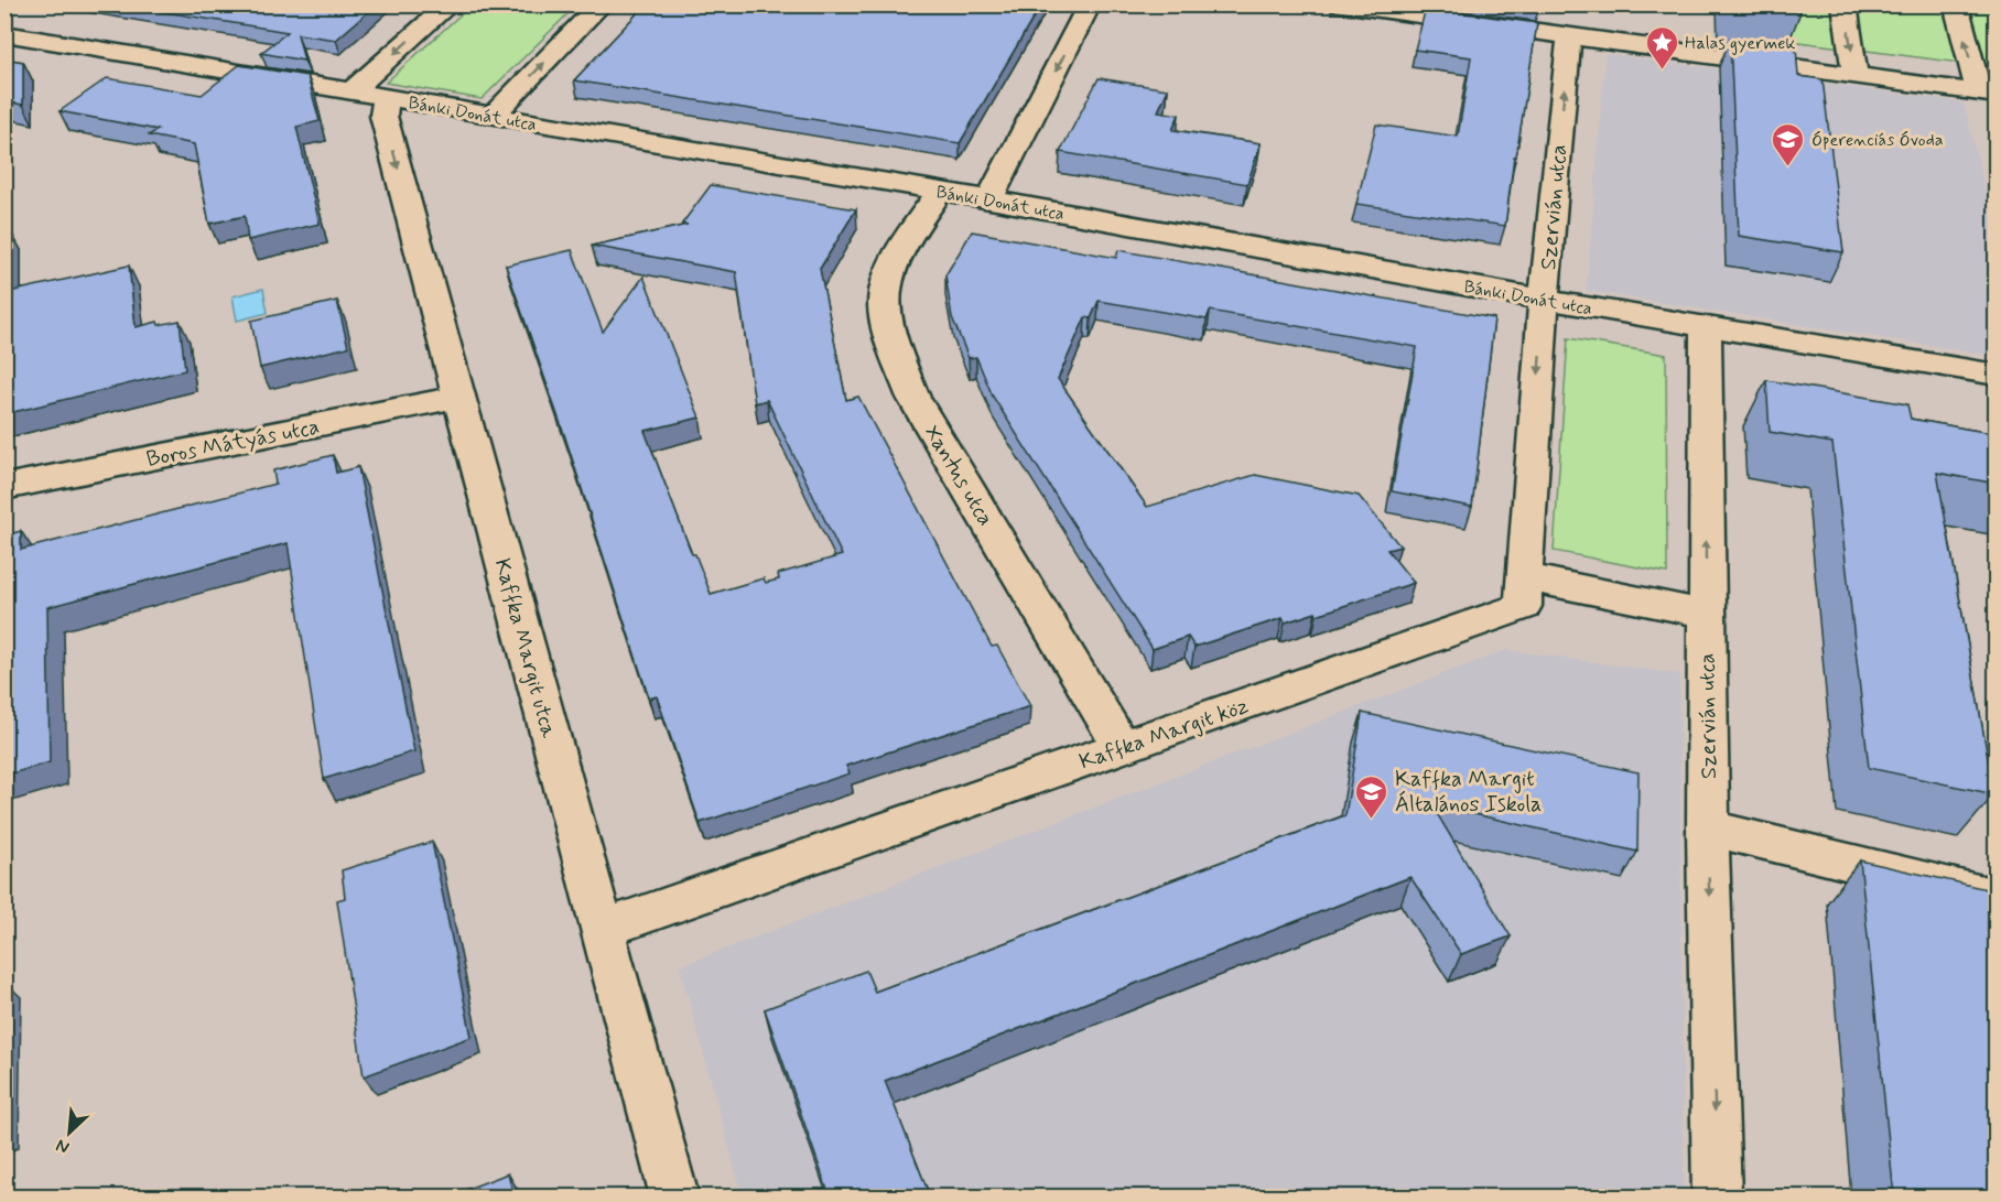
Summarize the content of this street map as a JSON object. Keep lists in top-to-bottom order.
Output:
{
  "streets": {
    "street": [
      "Bánki Donát utca",
      "Szervián utca",
      "Boros Mátyás utca",
      "Xantus utca",
      "Kaffka Margit utca",
      "Kaffka Margit köz"
    ]
  },
  "crossings": [
    ["Bánki Donát utca", "Szervián utca"],
    ["Bánki Donát utca", "Xantus utca"],
    ["Bánki Donát utca", "Kaffka Margit utca"],
    ["Szervián utca", "Kaffka Margit köz"],
    ["Boros Mátyás utca", "Kaffka Margit utca"],
    ["Xantus utca", "Kaffka Margit köz"],
    ["Kaffka Margit utca", "Kaffka Margit köz"]
  ],
  "places": {
    "place": ["Halas gyermek"],
    "school or university": ["Óperenciás Óvoda", "Kaffka Margit Általános Iskola"]
  },
  "north": "bottom left"
}
